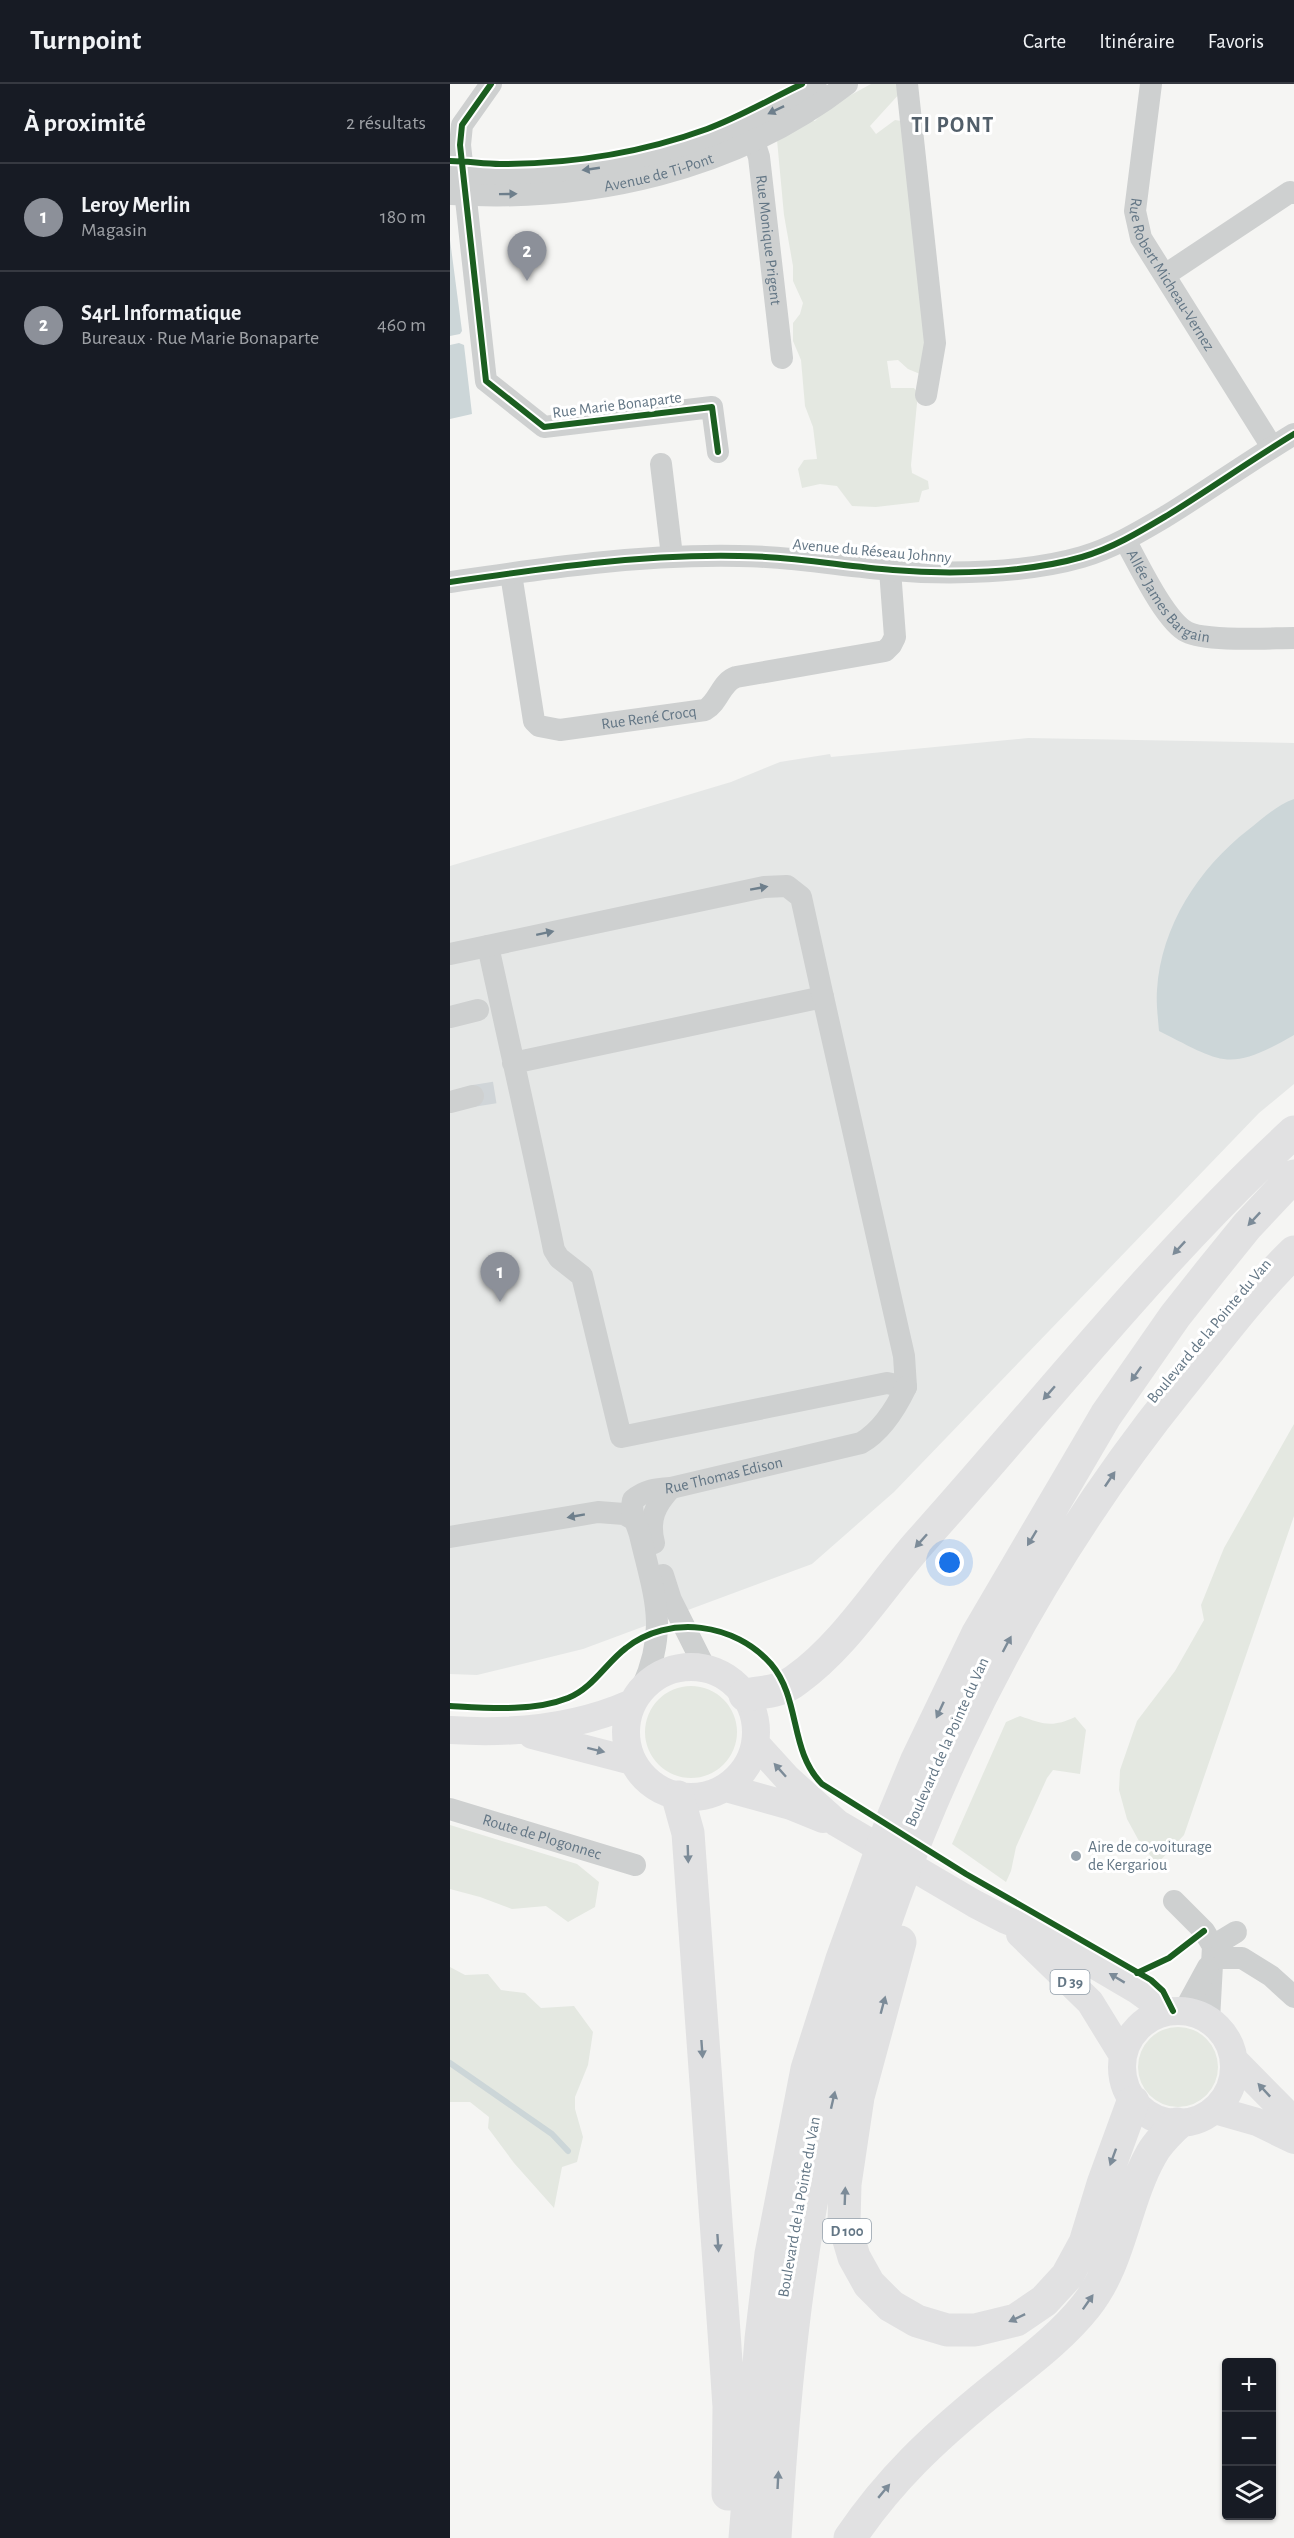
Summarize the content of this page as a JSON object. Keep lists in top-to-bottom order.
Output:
{
  "streets": {
    "highway": ["Boulevard de la Pointe du Van", "D 100"],
    "main road": ["D 39"],
    "street": [
      "Avenue de Ti-Pont",
      "Rue Monique Prigent",
      "Rue Robert Micheau-Vernez",
      "Rue Marie Bonaparte",
      "Avenue du Réseau Johnny",
      "Allée James Bargain",
      "Rue René Crocq",
      "Rue Thomas Edison",
      "Route de Plogonnec"
    ]
  },
  "crossings": [
    ["Avenue de Ti-Pont", "Rue Monique Prigent"],
    ["Avenue de Ti-Pont", "Rue Marie Bonaparte"],
    ["Rue Robert Micheau-Vernez", "Avenue du Réseau Johnny"],
    ["Avenue du Réseau Johnny", "Allée James Bargain"],
    ["Avenue du Réseau Johnny", "Rue René Crocq"],
    ["Boulevard de la Pointe du Van", "D 100"],
    ["D 39", "D 100"]
  ],
  "districts": ["TI PONT"],
  "places": ["Aire de co-voiturage de Kergariou"],
  "page": {
    "header": "Turnpoint",
    "nav": ["Carte", "Itinéraire", "Favoris"],
    "heading": ["À proximité", "2 résultats"],
    "list": [
      {
        "mark": "1",
        "name": "Leroy Merlin",
        "note": "Magasin",
        "value": "180 m"
      },
      {
        "mark": "2",
        "name": "S4rL Informatique",
        "note": "Bureaux · Rue Marie Bonaparte",
        "value": "460 m"
      }
    ],
    "pins": ["2", "1"],
    "map_buttons": ["+", "−"]
  }
}
